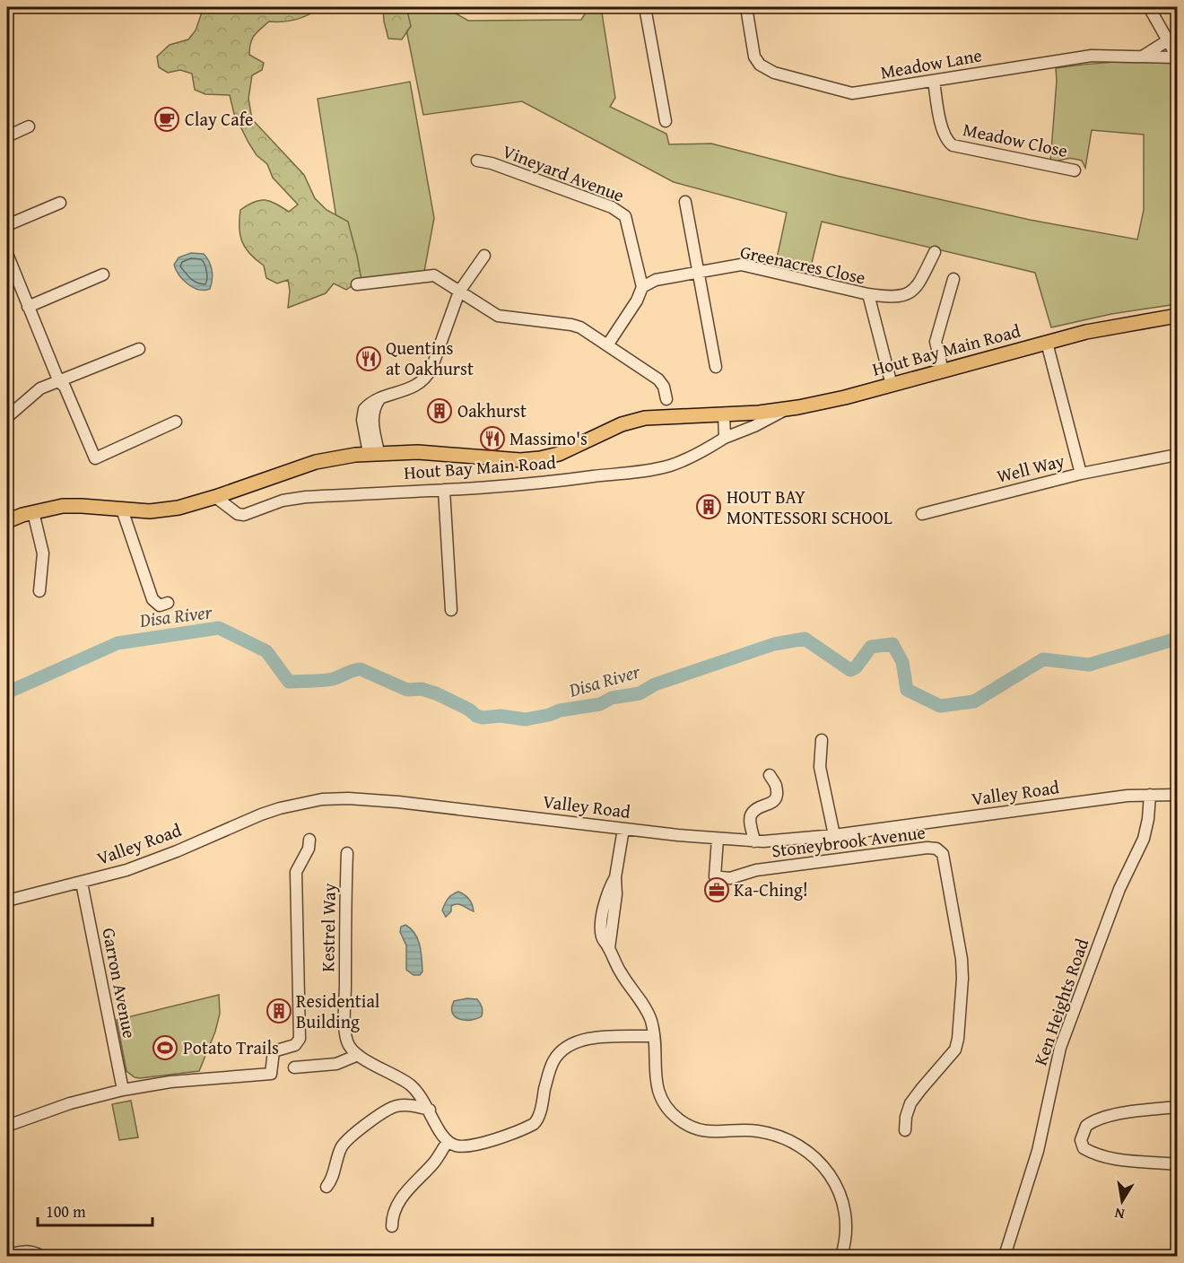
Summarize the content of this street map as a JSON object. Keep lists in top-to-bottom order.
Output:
{
  "streets": {
    "main road": ["Hout Bay Main Road"],
    "street": [
      "Meadow Lane",
      "Meadow Close",
      "Vineyard Avenue",
      "Greenacres Close",
      "Well Way",
      "Valley Road",
      "Stoneybrook Avenue",
      "Kestrel Way",
      "Garron Avenue",
      "Ken Heights Road"
    ]
  },
  "crossings": [
    ["Meadow Lane", "Meadow Close"],
    ["Vineyard Avenue", "Greenacres Close"],
    ["Greenacres Close", "Hout Bay Main Road"],
    ["Hout Bay Main Road", "Well Way"],
    ["Valley Road", "Stoneybrook Avenue"],
    ["Valley Road", "Garron Avenue"],
    ["Valley Road", "Ken Heights Road"]
  ],
  "water": ["Disa River"],
  "places": {
    "cafe": ["Clay Cafe"],
    "restaurant": ["Quentins at Oakhurst", "Massimo's"],
    "building": ["Oakhurst", "HOUT BAY MONTESSORI SCHOOL", "Residential Building"],
    "office": ["Ka-Ching!"],
    "sports": ["Potato Trails"]
  },
  "scale_bar": "100 m",
  "north": "bottom"
}
